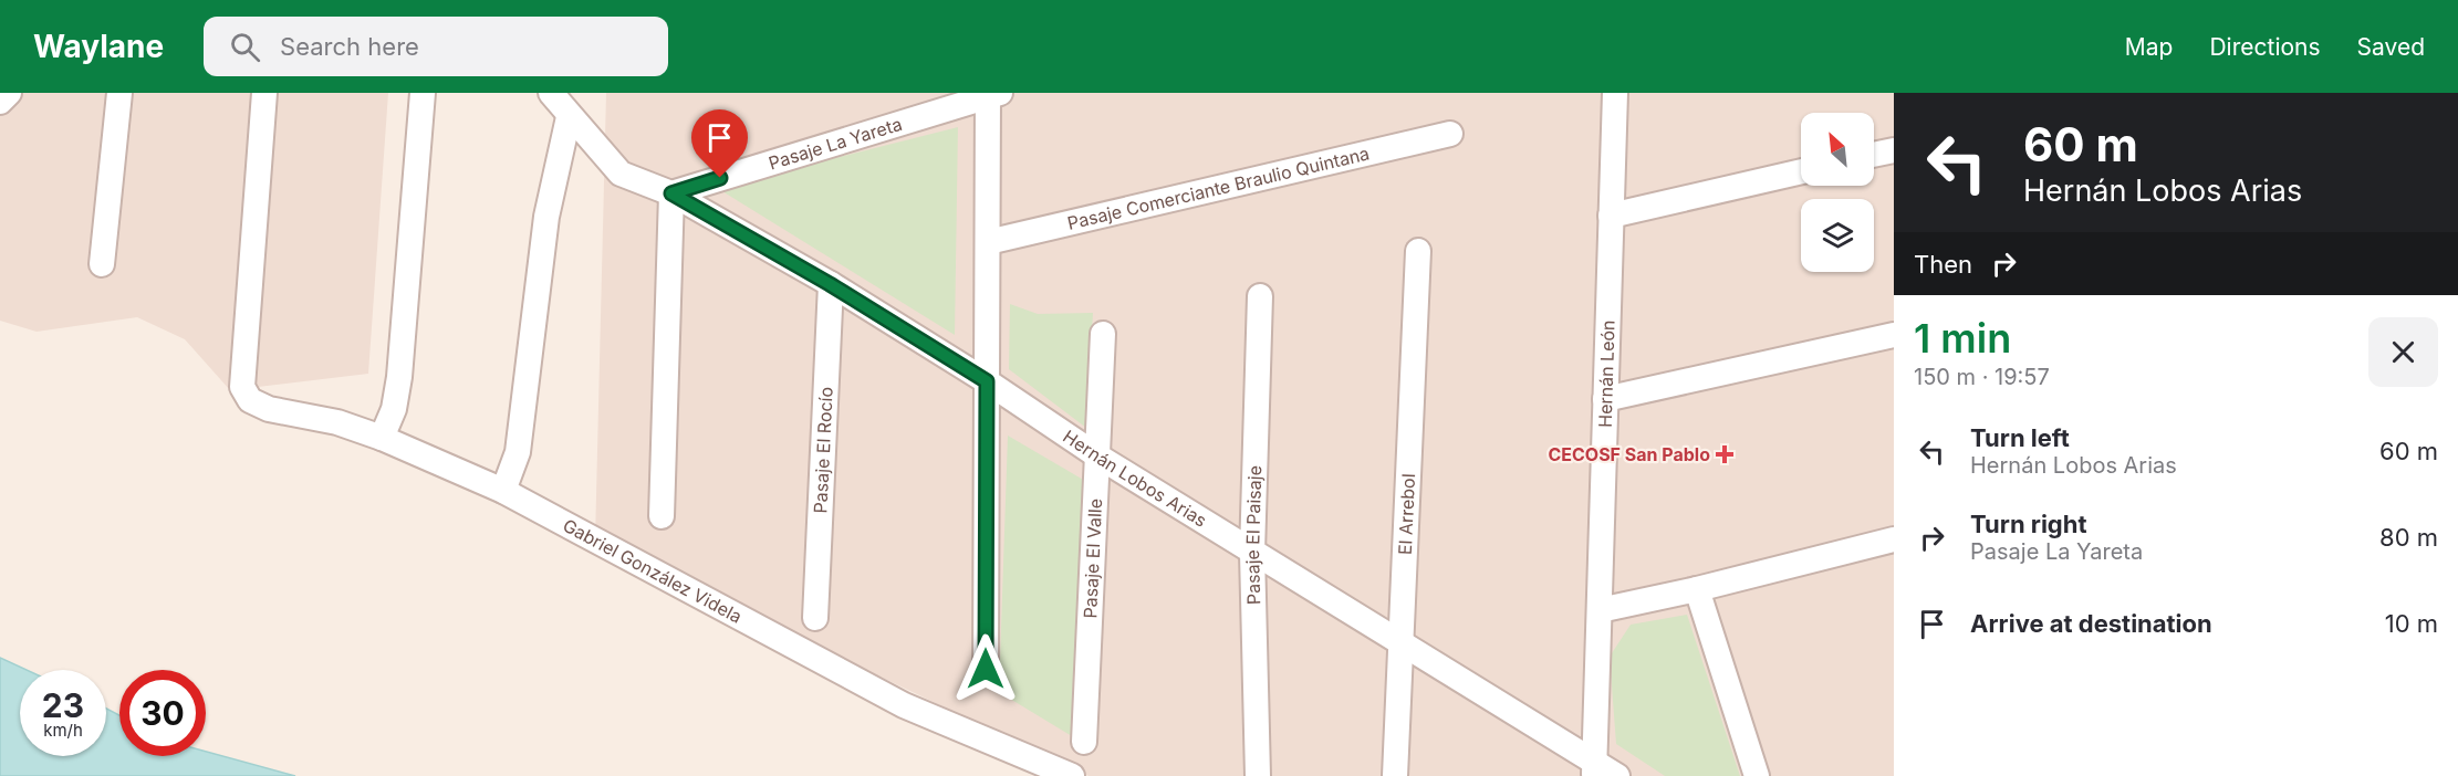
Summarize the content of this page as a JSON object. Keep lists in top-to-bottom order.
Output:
{
  "streets": {
    "street": [
      "Pasaje La Yareta",
      "Pasaje Comerciante Braulio Quintana",
      "Hernán León",
      "Pasaje El Rocío",
      "Hernán Lobos Arias",
      "El Arrebol",
      "Pasaje El Paisaje",
      "Pasaje El Valle",
      "Gabriel González Videla"
    ]
  },
  "crossings": [
    ["Pasaje La Yareta", "Hernán Lobos Arias"],
    ["Hernán León", "Hernán Lobos Arias"],
    ["Pasaje El Rocío", "Hernán Lobos Arias"],
    ["Hernán Lobos Arias", "El Arrebol"],
    ["Hernán Lobos Arias", "Pasaje El Paisaje"],
    ["Hernán Lobos Arias", "Pasaje El Valle"]
  ],
  "places": {
    "health": ["CECOSF San Pablo"]
  },
  "north": "top left",
  "page": {
    "header": "Waylane",
    "search": "Search here",
    "nav": ["Map", "Directions", "Saved"],
    "turn": ["60 m", "Hernán Lobos Arias"],
    "then": "Then",
    "heading": ["1 min", "150 m · 19:57"],
    "list": [
      {
        "name": "Turn left",
        "note": "Hernán Lobos Arias",
        "value": "60 m"
      },
      {
        "name": "Turn right",
        "note": "Pasaje La Yareta",
        "value": "80 m"
      },
      {
        "name": "Arrive at destination",
        "value": "10 m"
      }
    ],
    "speed": "23 km/h",
    "limit": "30"
  }
}
